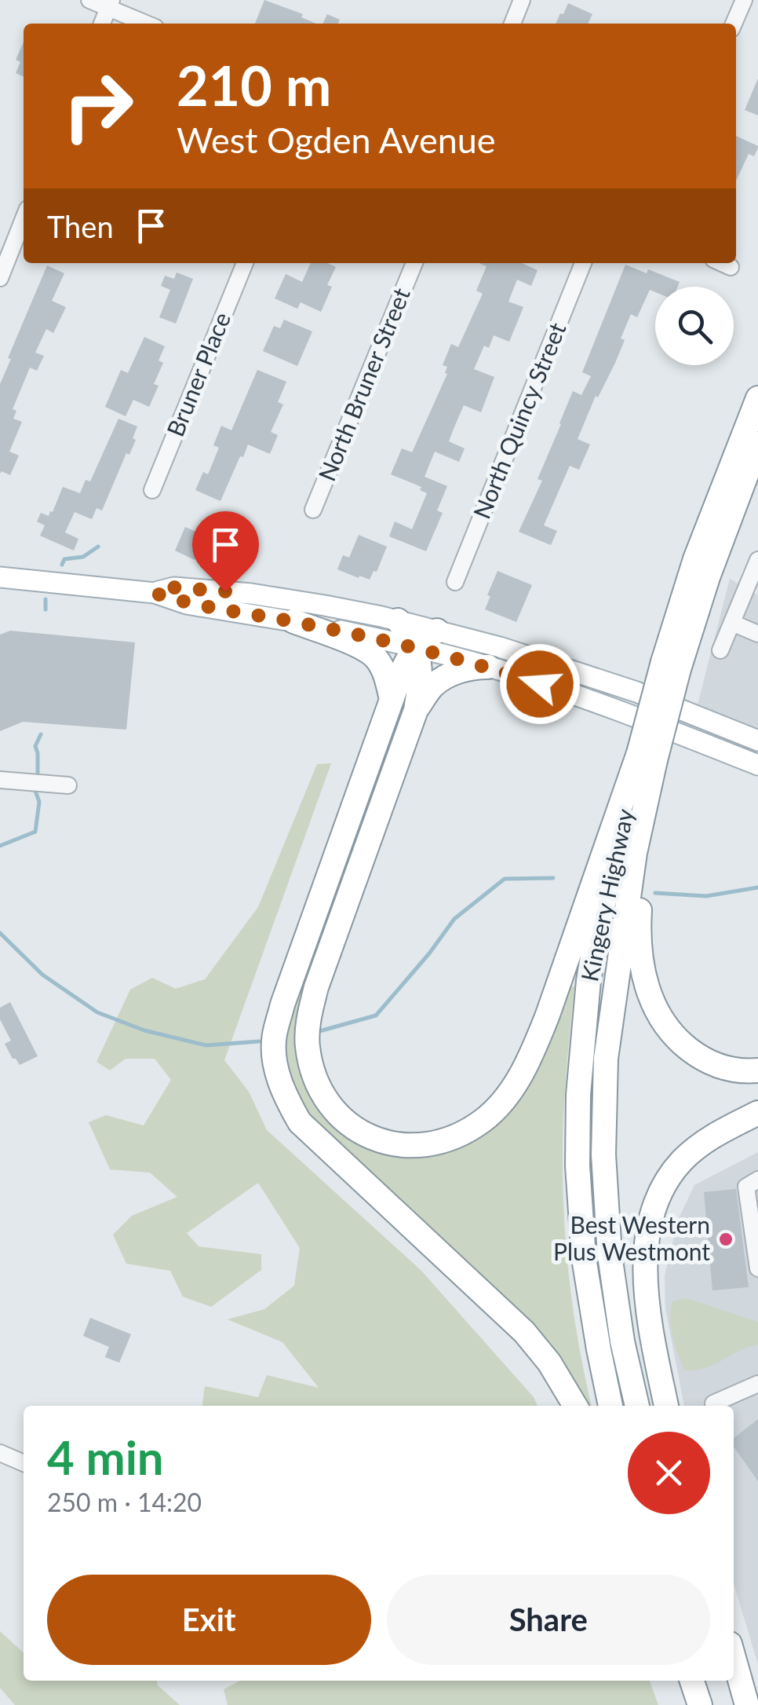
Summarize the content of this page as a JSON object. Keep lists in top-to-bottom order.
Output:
{
  "streets": {
    "highway": ["Kingery Highway"],
    "street": ["Bruner Place", "North Bruner Street", "North Quincy Street"]
  },
  "places": ["Best Western Plus Westmont"],
  "page": {
    "turn": ["210 m", "West Ogden Avenue"],
    "then": "Then",
    "heading": ["4 min", "250 m · 14:20"],
    "buttons": ["Exit", "Share"]
  }
}
